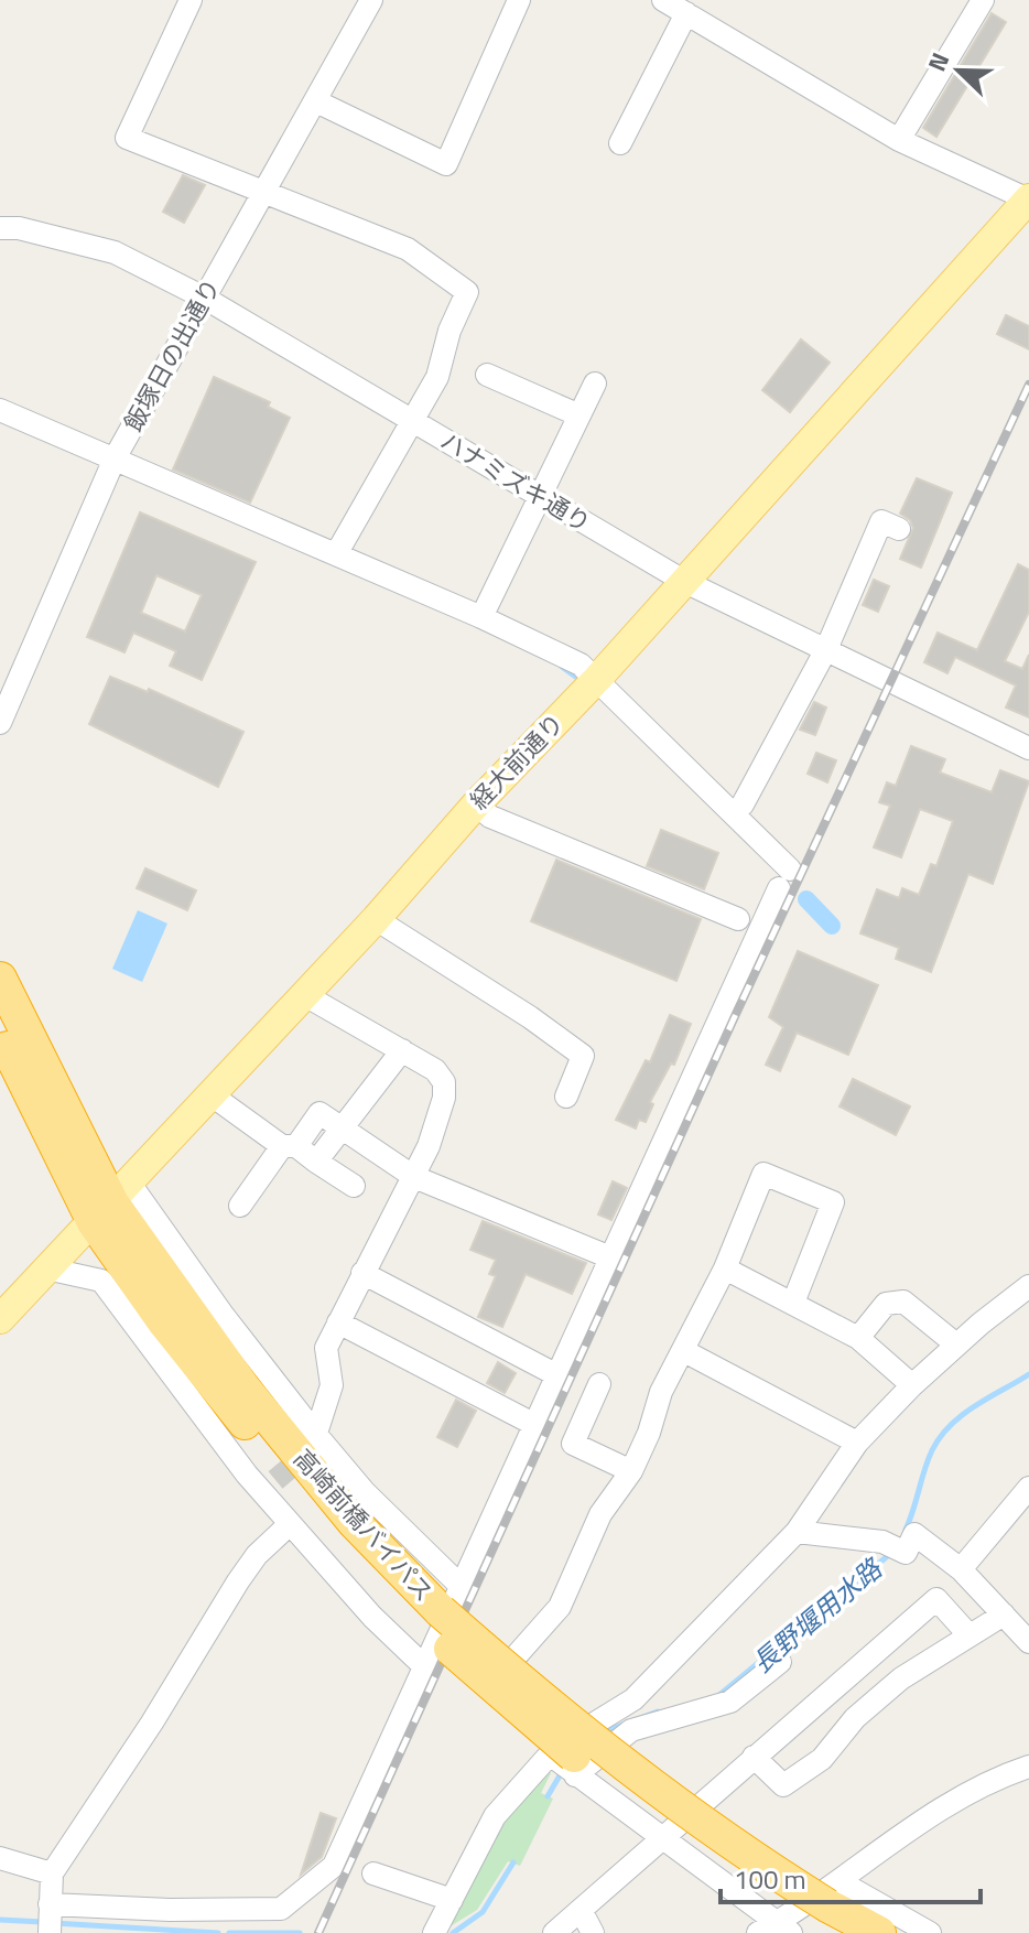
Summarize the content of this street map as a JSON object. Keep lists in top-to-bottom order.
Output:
{
  "streets": {
    "highway": ["高崎前橋バイパス"],
    "main road": ["経大前通り"],
    "street": ["飯塚日の出通り", "ハナミズキ通り"]
  },
  "crossings": [
    ["飯塚日の出通り", "ハナミズキ通り"],
    ["ハナミズキ通り", "経大前通り"],
    ["経大前通り", "高崎前橋バイパス"]
  ],
  "water": ["長野堰用水路"],
  "scale_bar": "100 m",
  "north": "top left"
}
